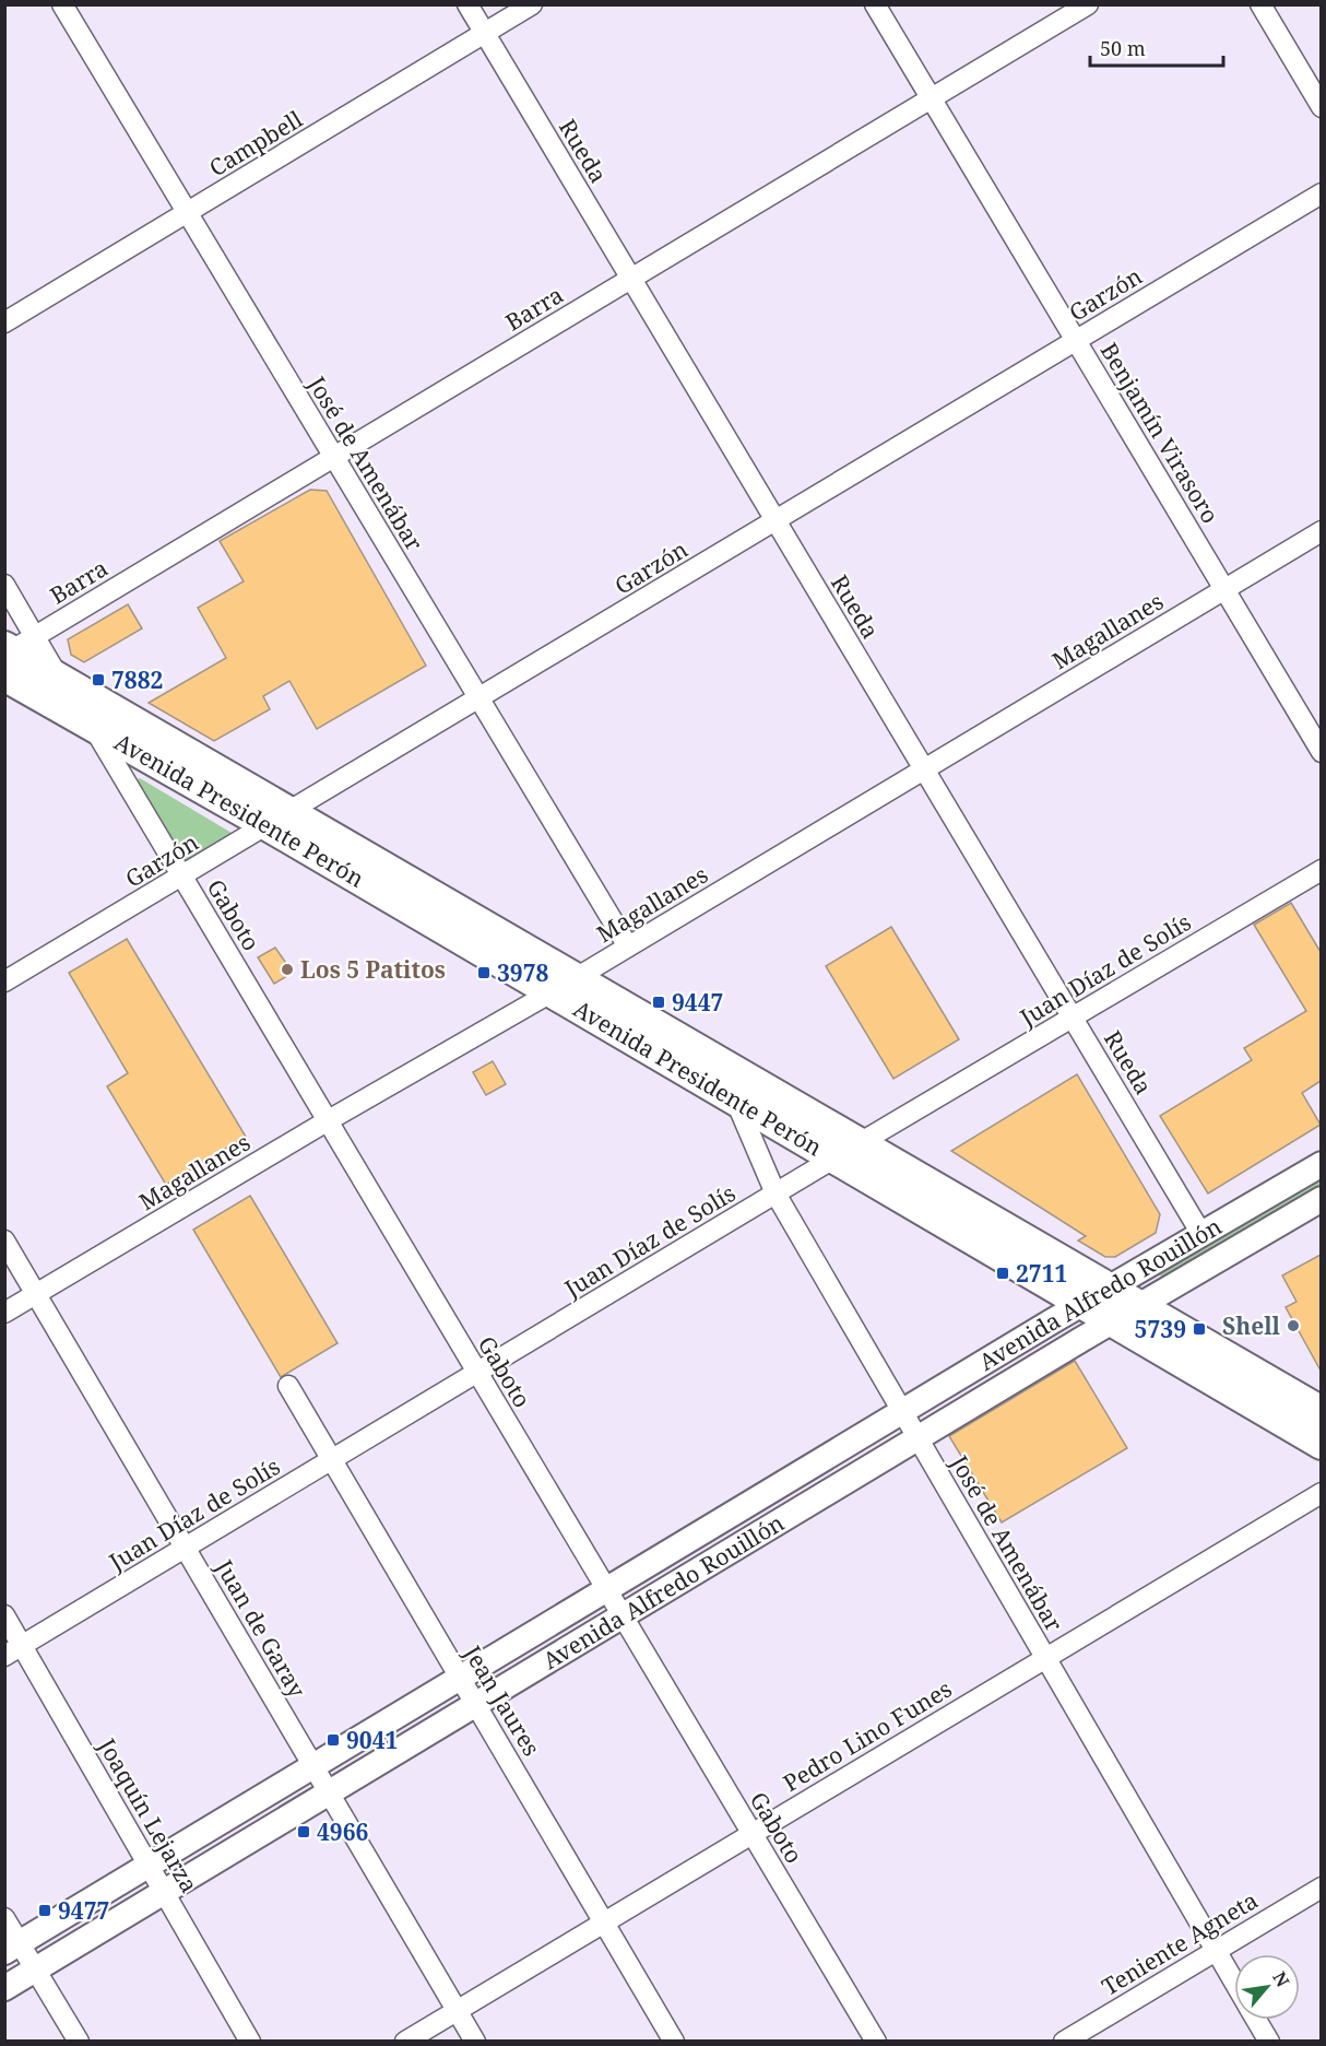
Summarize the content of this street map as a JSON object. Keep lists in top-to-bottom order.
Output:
{
  "streets": {
    "main road": ["Avenida Presidente Perón"],
    "street": [
      "Campbell",
      "Rueda",
      "Garzón",
      "Barra",
      "Benjamín Virasoro",
      "José de Amenábar",
      "Magallanes",
      "Gaboto",
      "Juan Díaz de Solís",
      "Avenida Alfredo Rouillón",
      "Juan de Garay",
      "Jean Jaures",
      "Pedro Lino Funes",
      "Joaquín Lejarza",
      "Teniente Agneta"
    ]
  },
  "crossings": [
    ["Campbell", "Rueda"],
    ["Campbell", "José de Amenábar"],
    ["Rueda", "Garzón"],
    ["Rueda", "Barra"],
    ["Rueda", "Magallanes"],
    ["Rueda", "Juan Díaz de Solís"],
    ["Rueda", "Avenida Alfredo Rouillón"],
    ["Garzón", "Benjamín Virasoro"],
    ["Garzón", "José de Amenábar"],
    ["Garzón", "Avenida Presidente Perón"],
    ["Garzón", "Gaboto"],
    ["Barra", "Benjamín Virasoro"],
    ["Barra", "José de Amenábar"],
    ["Barra", "Avenida Presidente Perón"],
    ["Benjamín Virasoro", "Magallanes"],
    ["José de Amenábar", "Magallanes"],
    ["José de Amenábar", "Avenida Presidente Perón"],
    ["José de Amenábar", "Juan Díaz de Solís"],
    ["José de Amenábar", "Avenida Alfredo Rouillón"],
    ["José de Amenábar", "Pedro Lino Funes"],
    ["José de Amenábar", "Teniente Agneta"],
    ["Magallanes", "Avenida Presidente Perón"],
    ["Magallanes", "Gaboto"],
    ["Magallanes", "Juan de Garay"],
    ["Avenida Presidente Perón", "Gaboto"],
    ["Avenida Presidente Perón", "Juan Díaz de Solís"],
    ["Avenida Presidente Perón", "Avenida Alfredo Rouillón"],
    ["Gaboto", "Juan Díaz de Solís"],
    ["Gaboto", "Avenida Alfredo Rouillón"],
    ["Gaboto", "Pedro Lino Funes"],
    ["Juan Díaz de Solís", "Juan de Garay"],
    ["Juan Díaz de Solís", "Jean Jaures"],
    ["Juan Díaz de Solís", "Joaquín Lejarza"],
    ["Avenida Alfredo Rouillón", "Juan de Garay"],
    ["Avenida Alfredo Rouillón", "Jean Jaures"],
    ["Avenida Alfredo Rouillón", "Joaquín Lejarza"],
    ["Juan de Garay", "Pedro Lino Funes"],
    ["Jean Jaures", "Pedro Lino Funes"]
  ],
  "places": {
    "transit": [
      "7882",
      "3978",
      "9447",
      "2711",
      "5739",
      "9041",
      "4966",
      "9477"
    ],
    "other": ["Los 5 Patitos", "Shell"]
  },
  "scale_bar": "50 m",
  "north": "top right"
}
